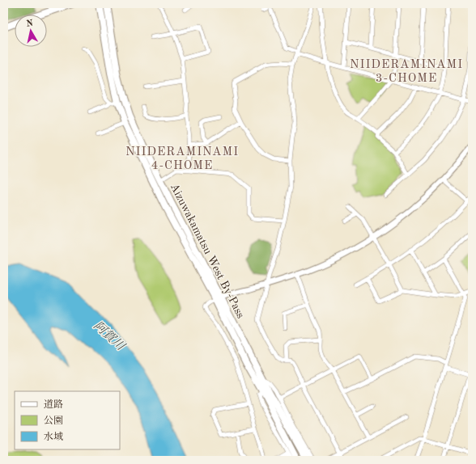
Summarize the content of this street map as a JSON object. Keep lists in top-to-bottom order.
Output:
{
  "streets": {
    "highway": ["Aizuwakamatsu West By-Pass"]
  },
  "districts": ["NIIDERAMINAMI 3-CHOME", "NIIDERAMINAMI 4-CHOME"],
  "water": ["阿賀川"],
  "legend": ["道路", "公園", "水域"],
  "north": "top"
}
